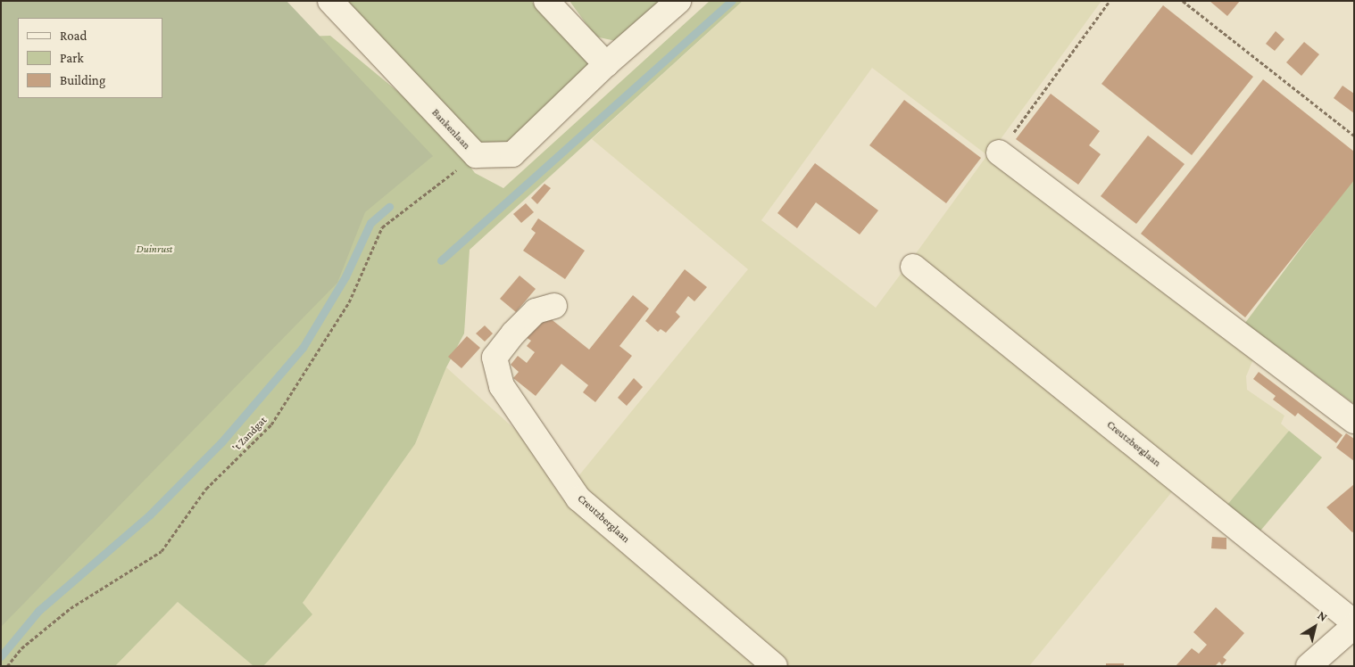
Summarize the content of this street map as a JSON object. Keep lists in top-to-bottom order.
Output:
{
  "streets": {
    "street": ["Bankenlaan", "Creutzberglaan"],
    "path": ["'t Zandgat"]
  },
  "crossings": [
    ["Bankenlaan", "'t Zandgat"]
  ],
  "parks": ["Duinrust"],
  "legend": ["Road", "Park", "Building"],
  "north": "top right"
}
